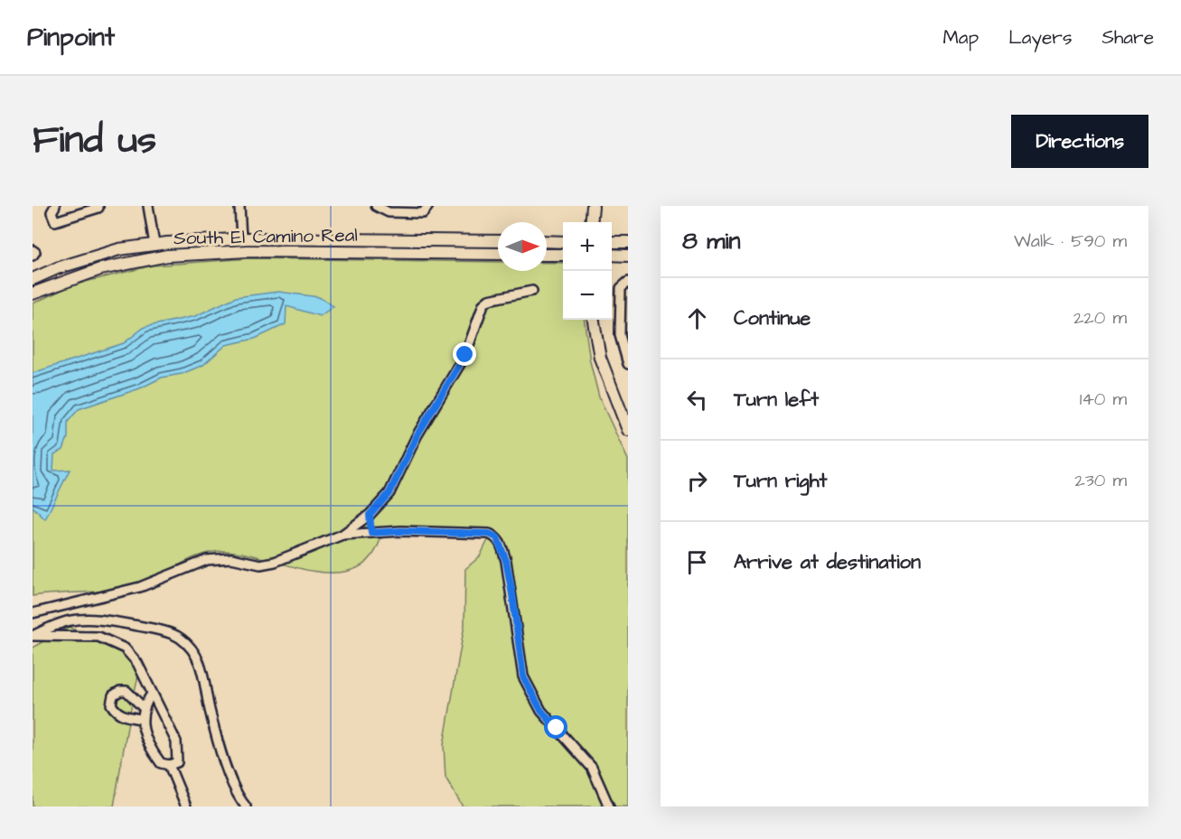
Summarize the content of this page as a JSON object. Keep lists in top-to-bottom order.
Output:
{
  "streets": {
    "main road": ["South El Camino Real"]
  },
  "north": "right",
  "page": {
    "header": "Pinpoint",
    "nav": ["Map", "Layers", "Share"],
    "title": "Find us",
    "buttons": "Directions",
    "heading": ["8 min", "Walk · 590 m"],
    "map_buttons": ["+", "−"],
    "list": [
      ["Continue", "220 m"],
      ["Turn left", "140 m"],
      ["Turn right", "230 m"],
      "Arrive at destination"
    ]
  }
}
